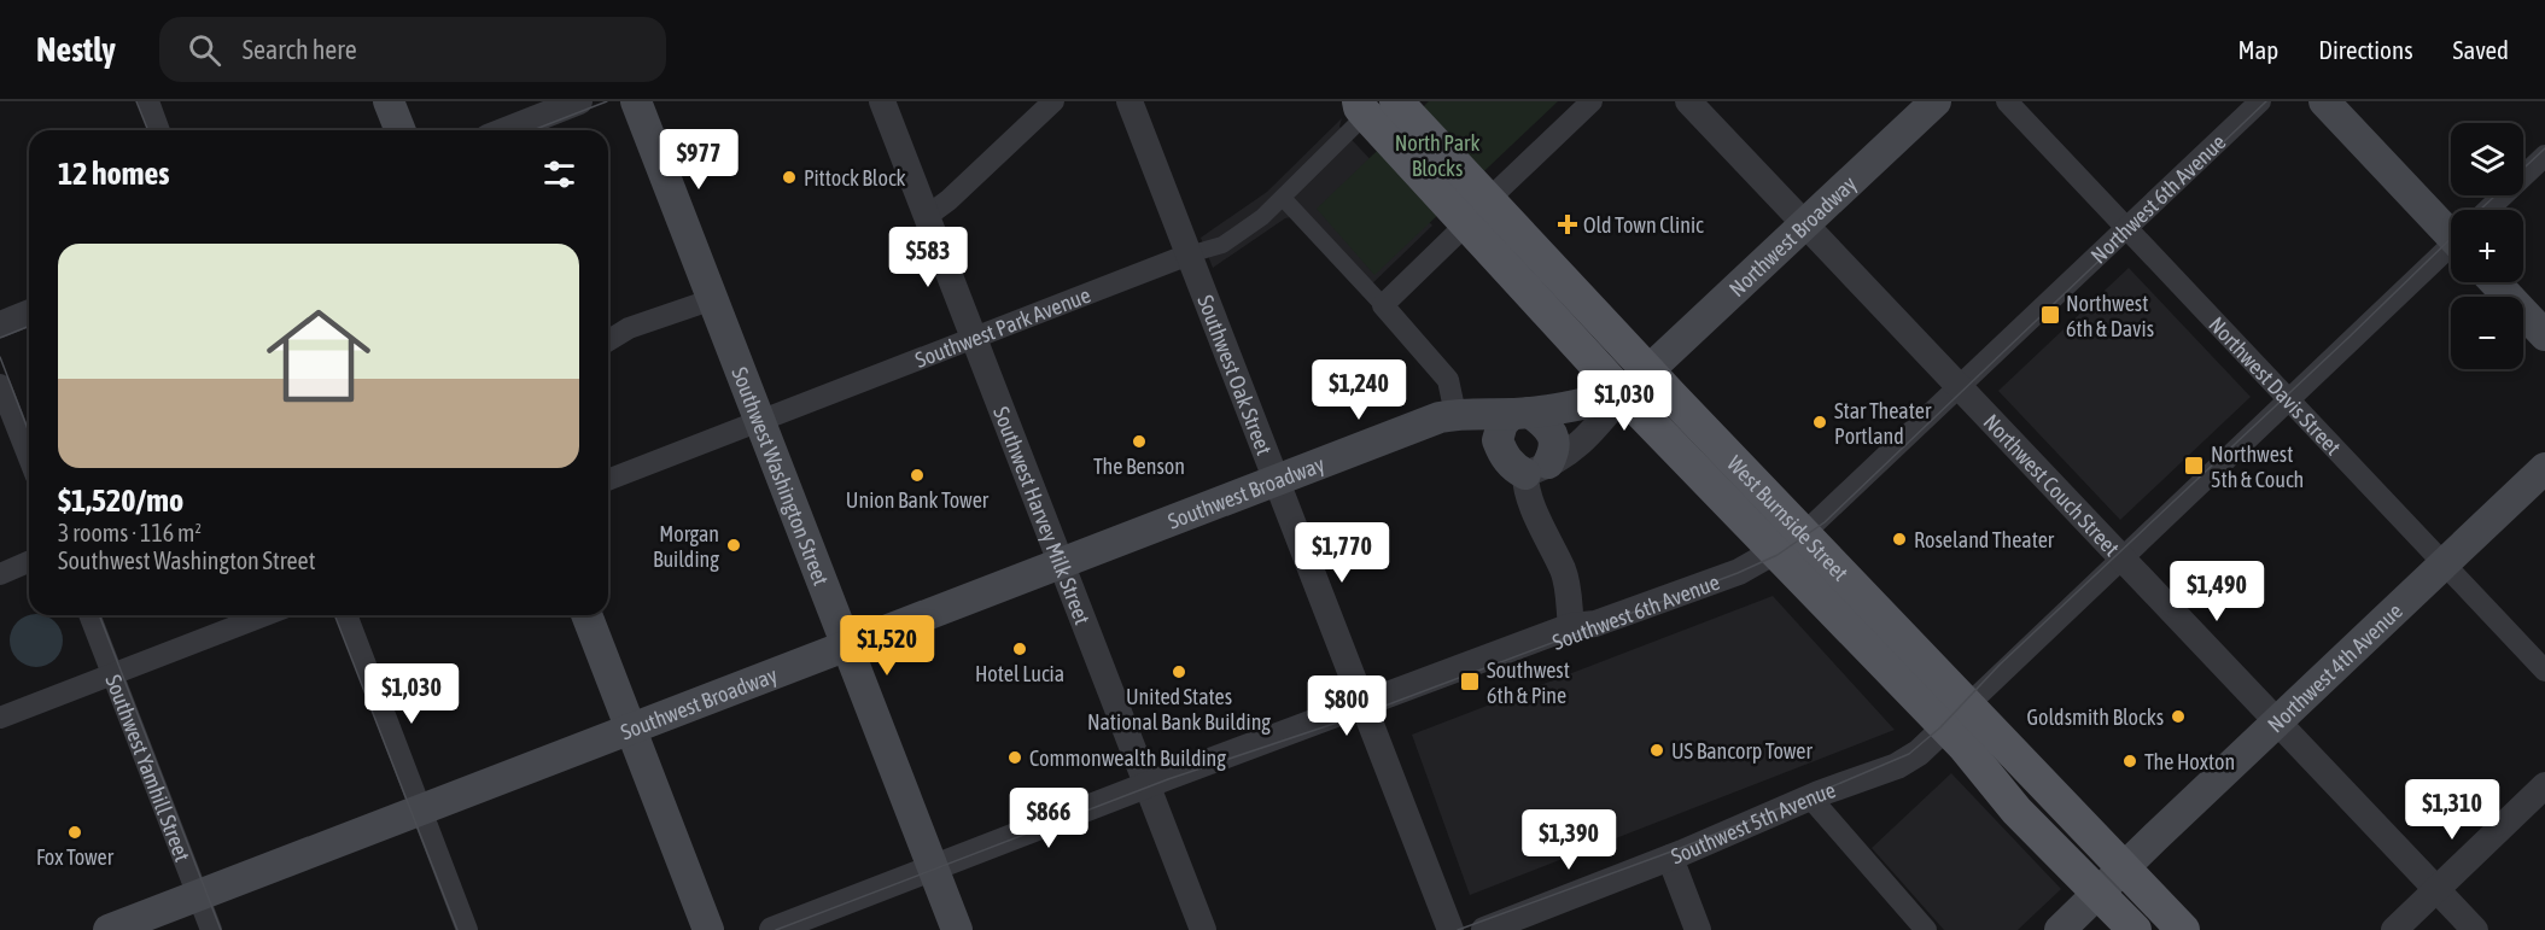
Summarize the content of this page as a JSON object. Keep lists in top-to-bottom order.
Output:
{
  "streets": {
    "main road": [
      "Northwest Broadway",
      "Southwest Washington Street",
      "Southwest Broadway",
      "West Burnside Street",
      "Northwest 4th Avenue"
    ],
    "street": [
      "Northwest 6th Avenue",
      "Southwest Park Avenue",
      "Southwest Oak Street",
      "Northwest Davis Street",
      "Northwest Couch Street",
      "Southwest Harvey Milk Street",
      "Southwest 6th Avenue",
      "Southwest Yamhill Street",
      "Southwest 5th Avenue"
    ]
  },
  "crossings": [
    ["Northwest 6th Avenue", "Northwest Davis Street"],
    ["Northwest 6th Avenue", "Northwest Couch Street"],
    ["Northwest 6th Avenue", "West Burnside Street"],
    ["Northwest 6th Avenue", "Southwest 6th Avenue"],
    ["Northwest Broadway", "Northwest Couch Street"],
    ["Northwest Broadway", "Southwest Broadway"],
    ["Northwest Broadway", "West Burnside Street"],
    ["Southwest Park Avenue", "Southwest Oak Street"],
    ["Southwest Park Avenue", "Southwest Washington Street"],
    ["Southwest Park Avenue", "Southwest Harvey Milk Street"],
    ["Southwest Park Avenue", "West Burnside Street"],
    ["Southwest Oak Street", "Southwest Broadway"],
    ["Southwest Oak Street", "Southwest 6th Avenue"],
    ["Northwest Davis Street", "Northwest 4th Avenue"],
    ["Southwest Washington Street", "Southwest Broadway"],
    ["Southwest Washington Street", "Southwest 6th Avenue"],
    ["Northwest Couch Street", "Northwest 4th Avenue"],
    ["Southwest Broadway", "Southwest Harvey Milk Street"],
    ["Southwest Broadway", "West Burnside Street"],
    ["Southwest Broadway", "Southwest Yamhill Street"],
    ["Southwest Harvey Milk Street", "Southwest 6th Avenue"],
    ["West Burnside Street", "Southwest 6th Avenue"],
    ["West Burnside Street", "Northwest 4th Avenue"],
    ["West Burnside Street", "Southwest 5th Avenue"]
  ],
  "parks": ["North Park Blocks"],
  "places": {
    "other": [
      "Pittock Block",
      "Star Theater Portland",
      "The Benson",
      "Union Bank Tower",
      "Roseland Theater",
      "Morgan Building",
      "Hotel Lucia",
      "United States National Bank Building",
      "Goldsmith Blocks",
      "US Bancorp Tower",
      "Commonwealth Building",
      "The Hoxton",
      "Fox Tower"
    ],
    "health": ["Old Town Clinic"],
    "transit": ["Northwest 6th & Davis", "Northwest 5th & Couch", "Southwest 6th & Pine"]
  },
  "page": {
    "header": "Nestly",
    "search": "Search here",
    "nav": ["Map", "Directions", "Saved"],
    "map_buttons": ["+", "−"],
    "price": [
      "$977",
      "$583",
      "$1,240",
      "$1,030",
      "$1,770",
      "$1,490",
      "$1,520",
      "$1,030",
      "$800",
      "$1,310",
      "$866",
      "$1,390"
    ],
    "heading": "12 homes",
    "list": [
      {
        "name": "$1,520/mo",
        "note": "3 rooms · 116 m² · Southwest Washington Street"
      }
    ]
  }
}
